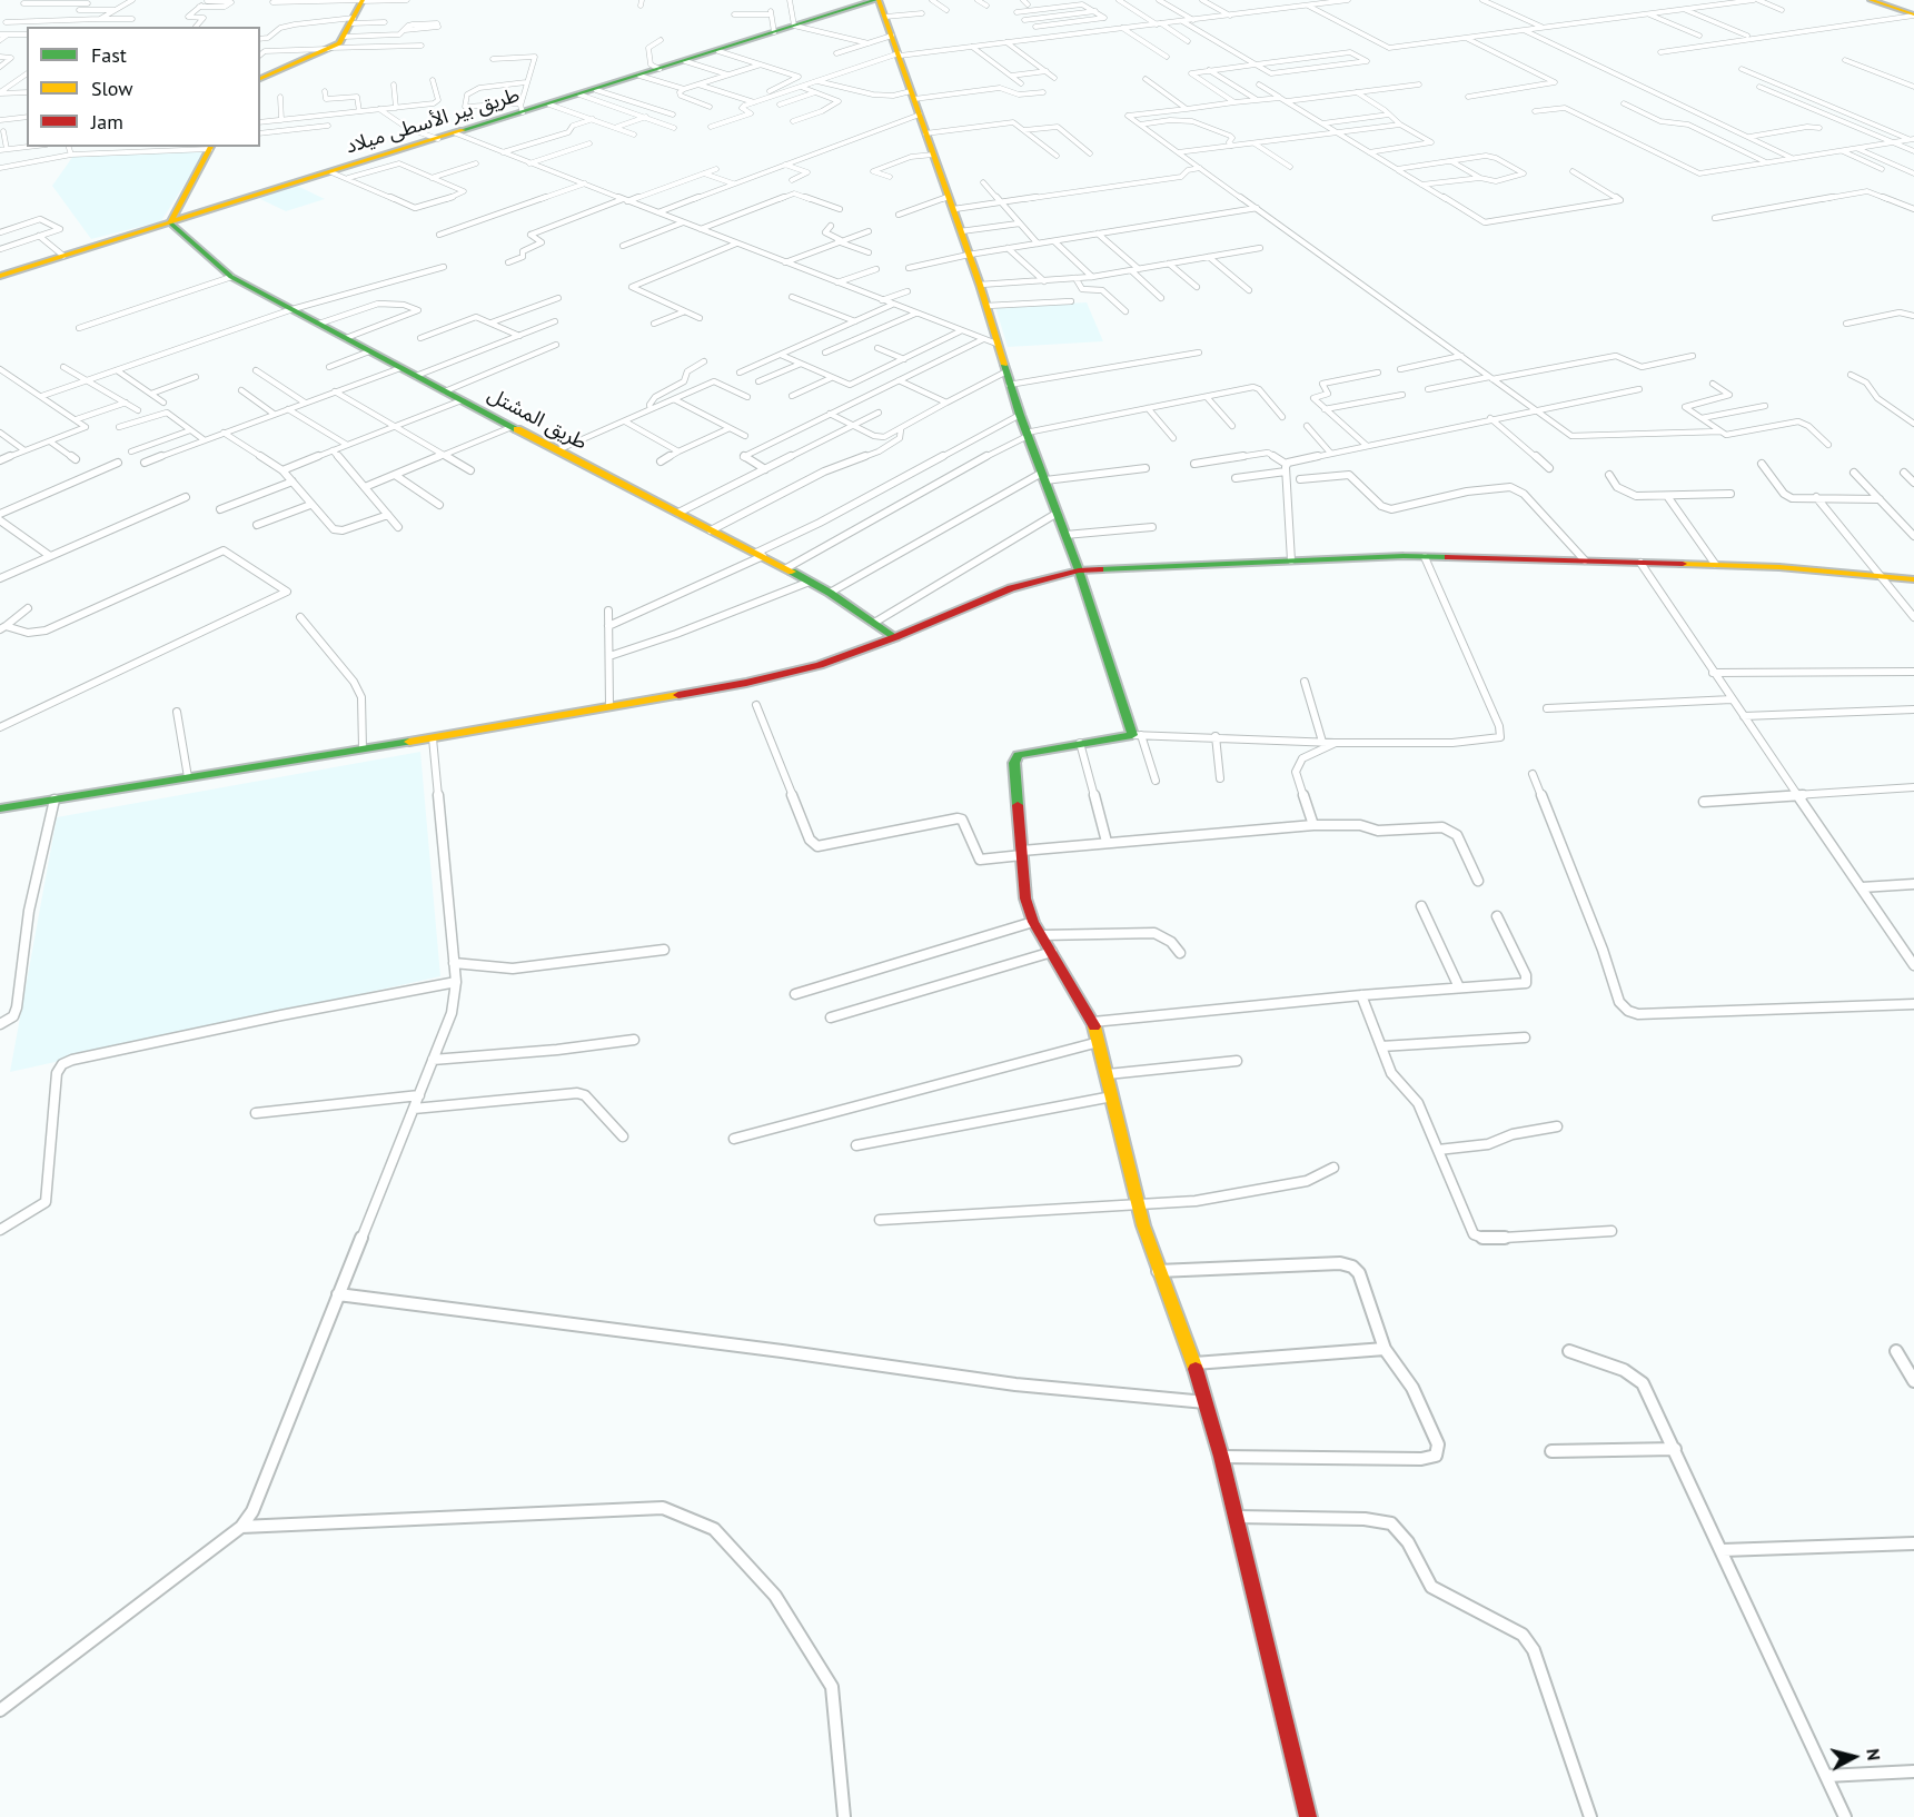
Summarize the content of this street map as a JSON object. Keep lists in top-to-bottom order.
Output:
{
  "streets": {
    "main road": ["طريق بير الأسطى ميلاد", "طريق المشتل"]
  },
  "crossings": [
    ["طريق بير الأسطى ميلاد", "طريق المشتل"]
  ],
  "legend": ["Fast", "Slow", "Jam"],
  "north": "right"
}
